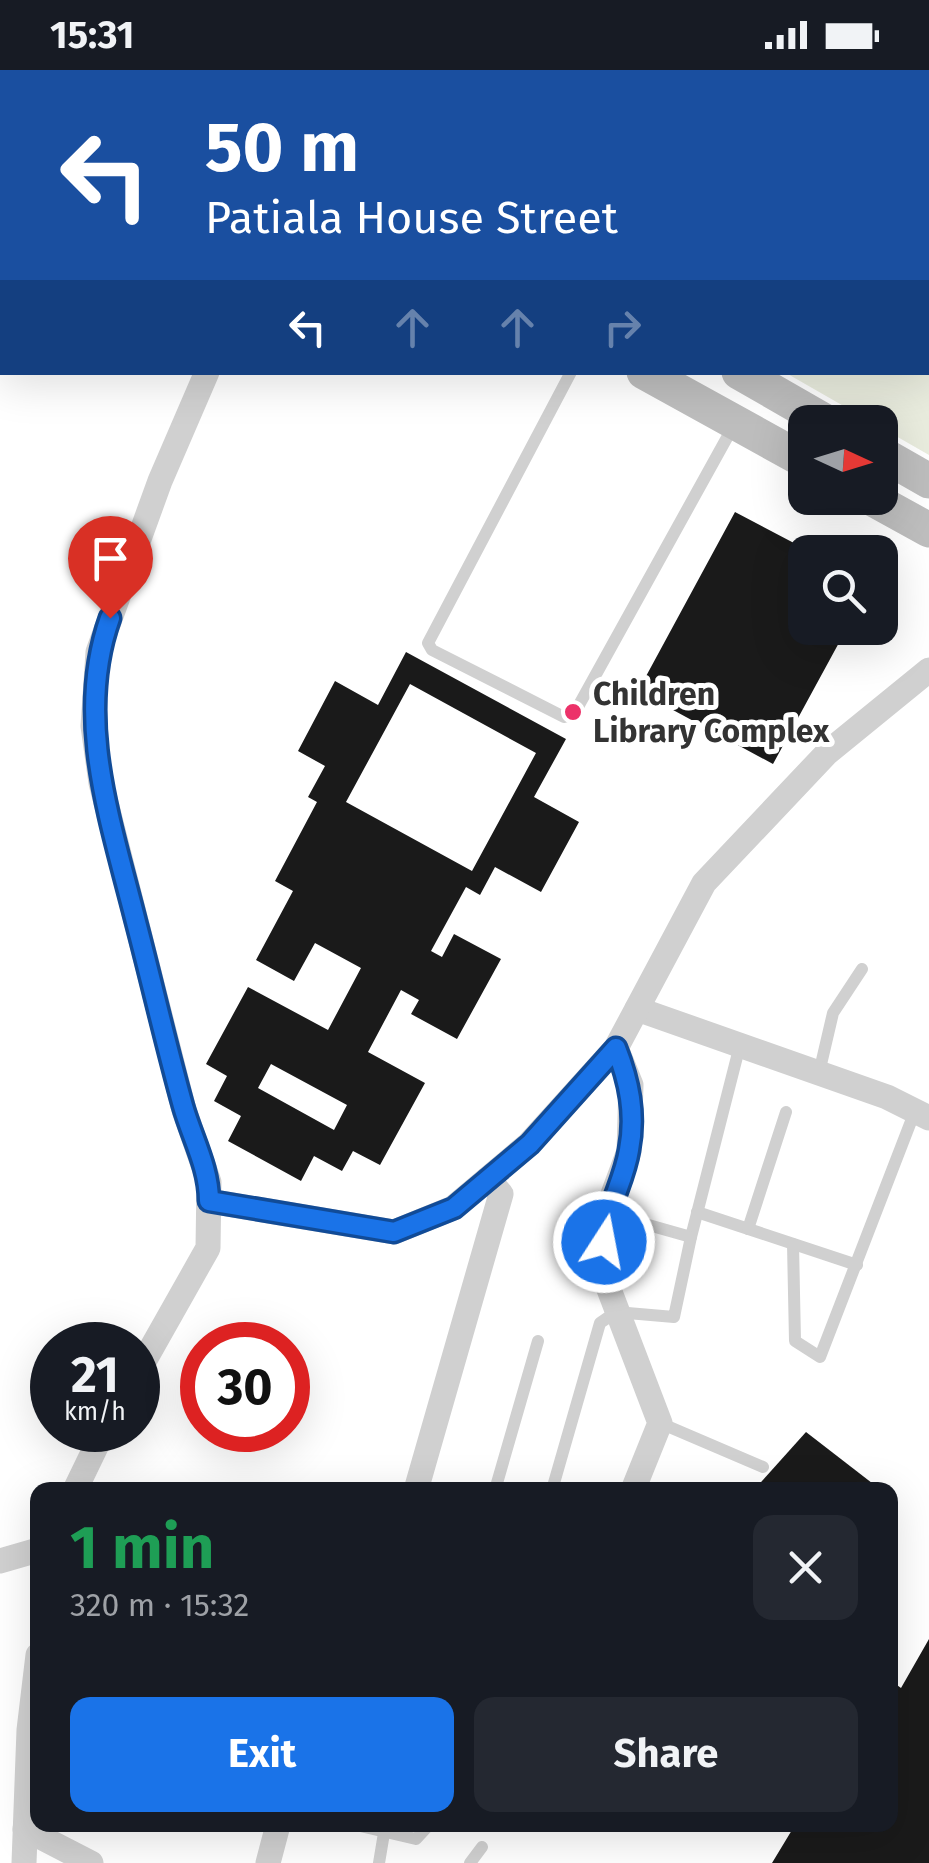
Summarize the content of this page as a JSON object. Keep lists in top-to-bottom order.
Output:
{
  "places": ["Children Library Complex"],
  "north": "right",
  "page": {
    "status": "15:31",
    "turn": ["50 m", "Patiala House Street"],
    "speed": "21 km/h",
    "limit": "30",
    "heading": ["1 min", "320 m · 15:32"],
    "buttons": ["Exit", "Share"]
  }
}
